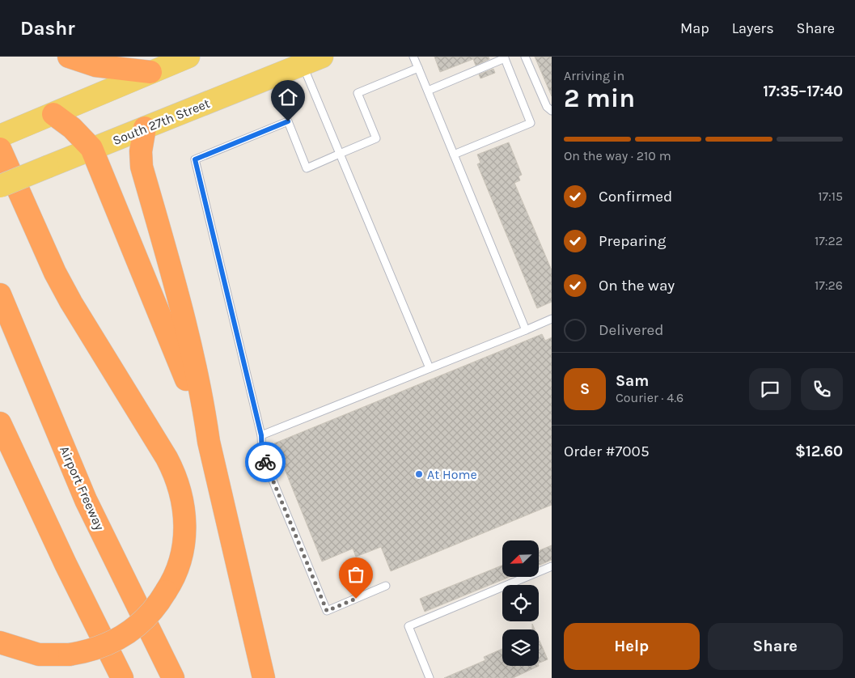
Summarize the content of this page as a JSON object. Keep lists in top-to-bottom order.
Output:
{
  "streets": {
    "highway": ["Airport Freeway"],
    "main road": ["South 27th Street"]
  },
  "places": ["At Home"],
  "north": "bottom left",
  "page": {
    "header": "Dashr",
    "nav": ["Map", "Layers", "Share"],
    "heading": ["2 min", "Arriving in", "17:35–17:40"],
    "panel": [
      "Sam",
      "Courier · 4.6",
      "Order #7005",
      "$12.60"
    ],
    "bar": "On the way · 210 m",
    "list": [
      ["Confirmed", "17:15"],
      ["Preparing", "17:22"],
      ["On the way", "17:26"],
      "Delivered"
    ],
    "round": "S",
    "buttons": ["Help", "Share"]
  }
}
